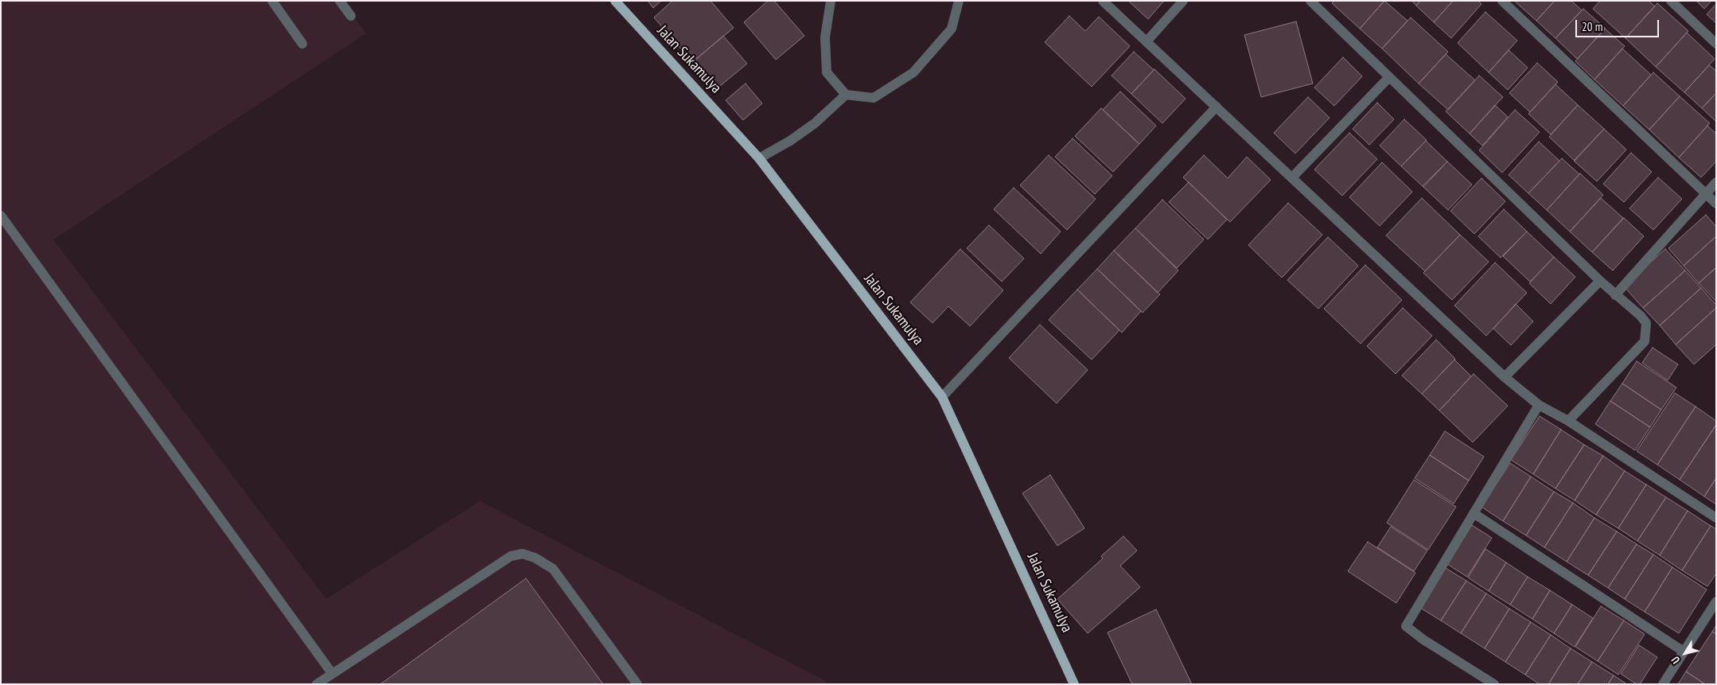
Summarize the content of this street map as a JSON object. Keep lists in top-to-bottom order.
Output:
{
  "streets": {
    "main road": ["Jalan Sukamulya"]
  },
  "scale_bar": "20 m",
  "north": "bottom left"
}
